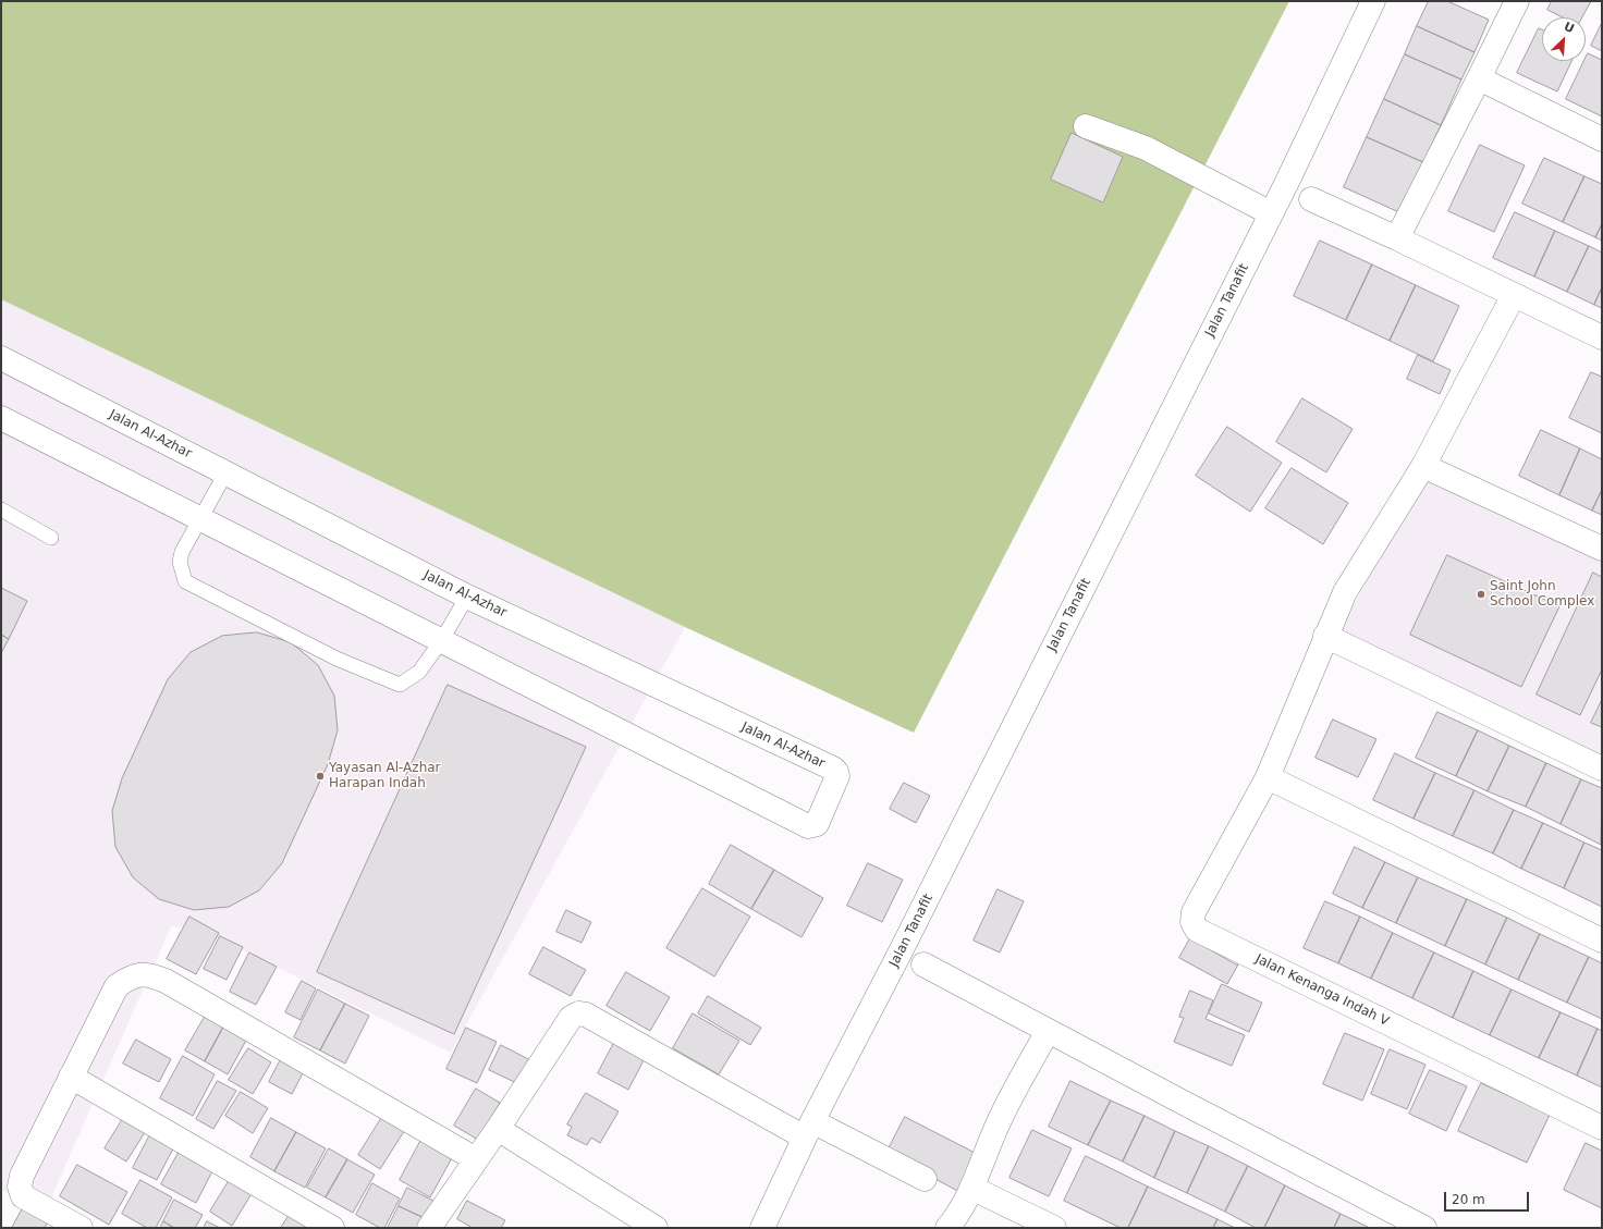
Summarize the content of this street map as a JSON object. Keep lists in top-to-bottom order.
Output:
{
  "streets": {
    "street": ["Jalan Tanafit", "Jalan Al-Azhar", "Jalan Kenanga Indah V"]
  },
  "places": ["Saint John School Complex", "Yayasan Al-Azhar Harapan Indah"],
  "scale_bar": "20 m",
  "north": "top right"
}
